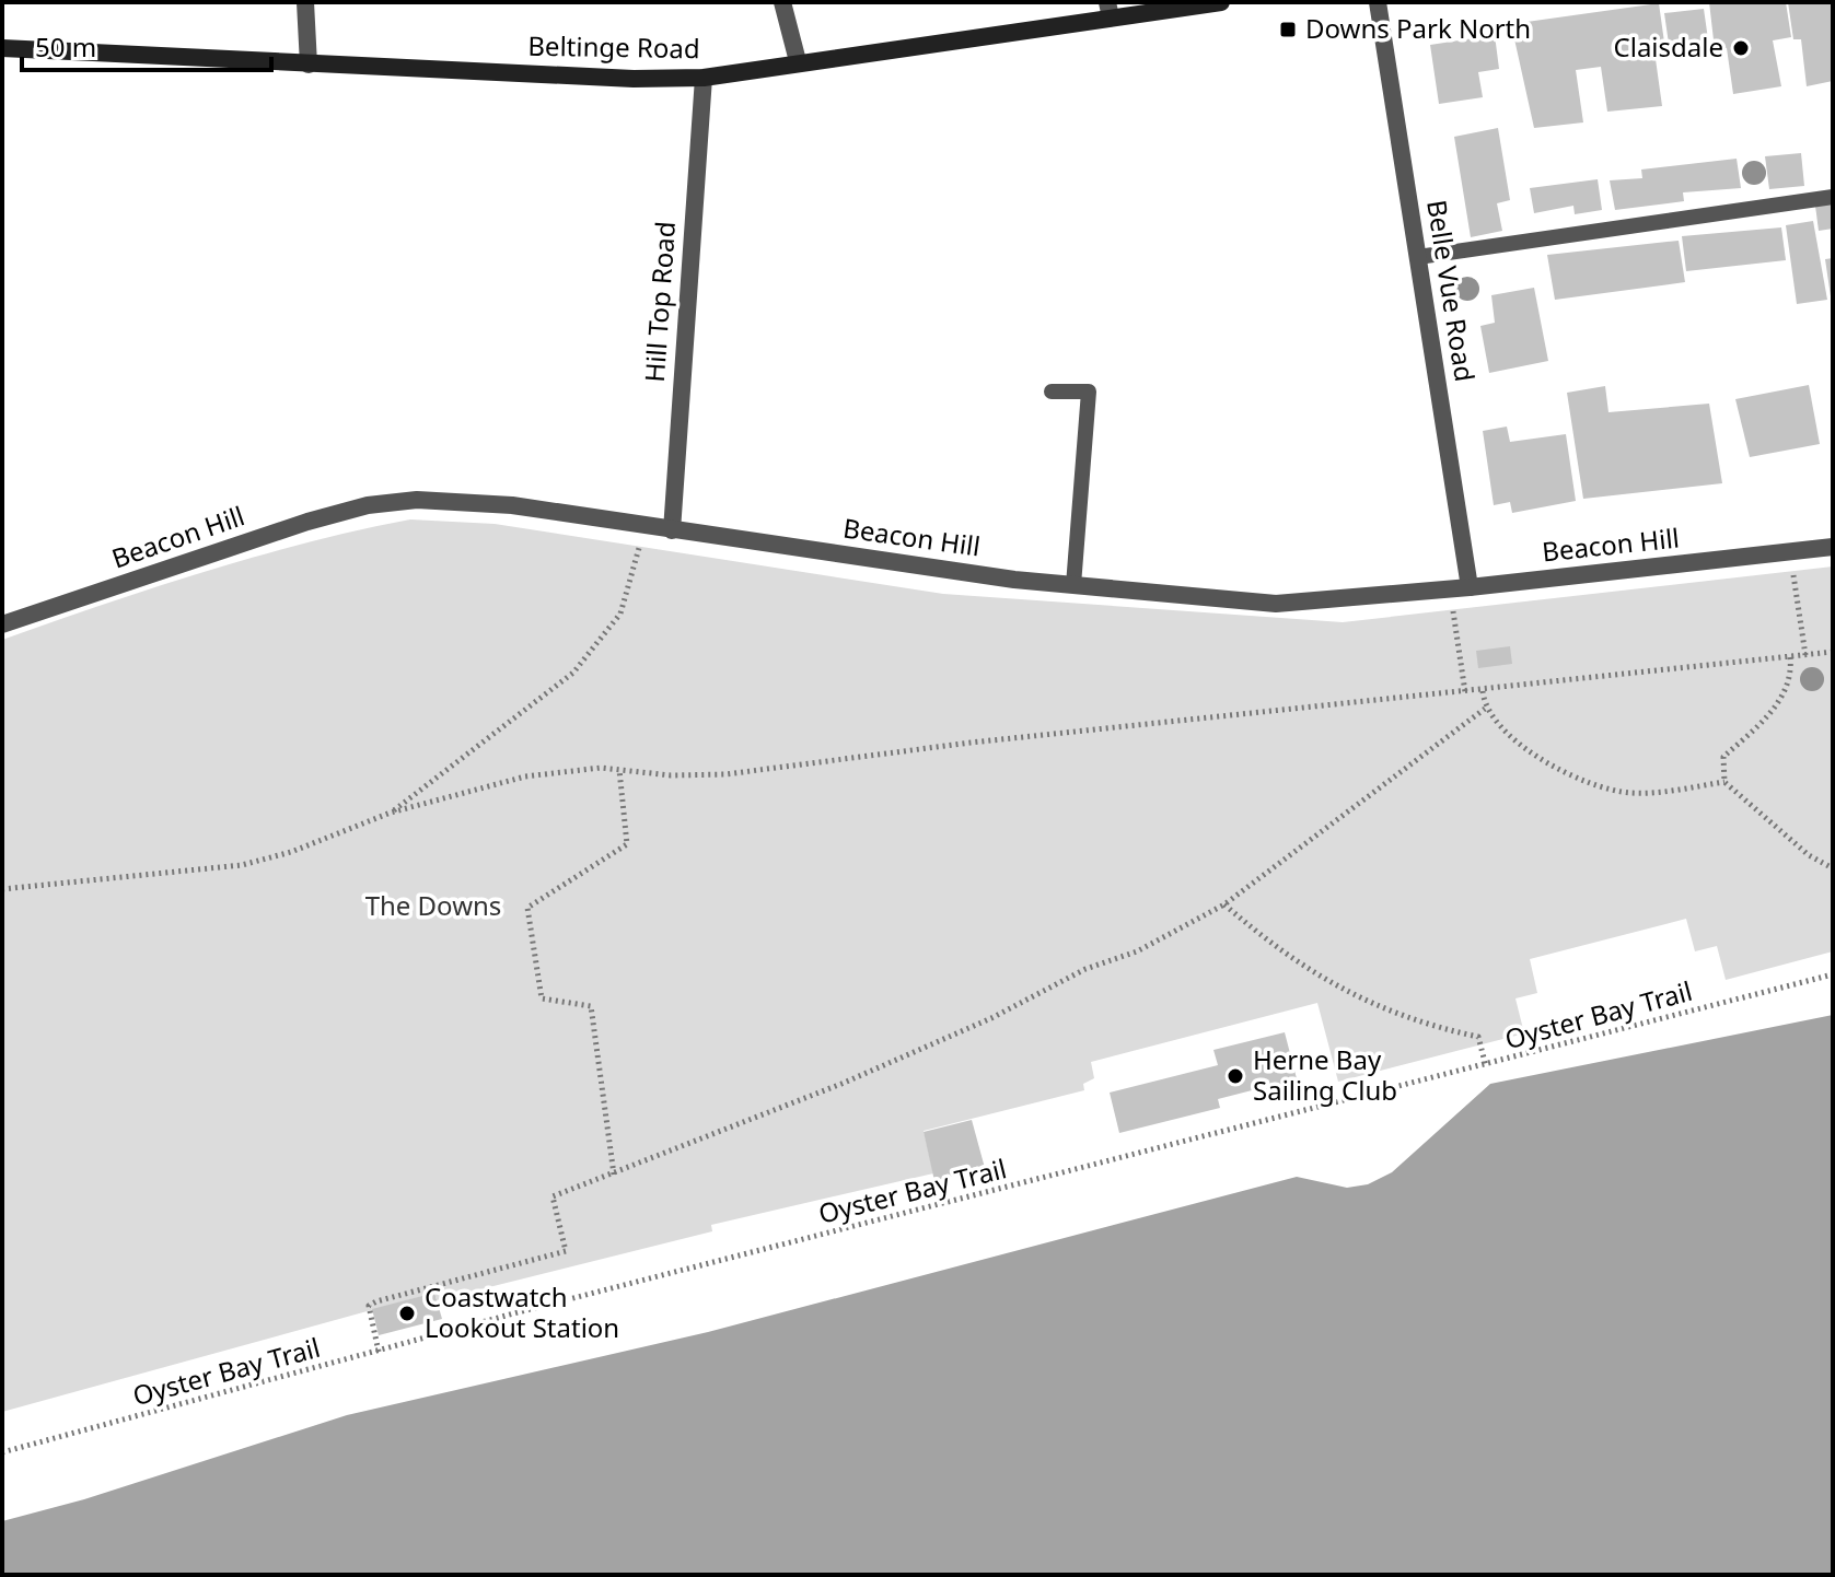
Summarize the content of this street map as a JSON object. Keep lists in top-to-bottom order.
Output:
{
  "streets": {
    "street": [
      "Beltinge Road",
      "Belle Vue Road",
      "Hill Top Road",
      "Beacon Hill"
    ],
    "path": ["Oyster Bay Trail"]
  },
  "crossings": [
    ["Beltinge Road", "Hill Top Road"],
    ["Belle Vue Road", "Beacon Hill"],
    ["Hill Top Road", "Beacon Hill"]
  ],
  "parks": ["The Downs"],
  "places": {
    "transit": ["Downs Park North"],
    "other": ["Claisdale", "Herne Bay Sailing Club", "Coastwatch Lookout Station"]
  },
  "scale_bar": "50 m"
}
